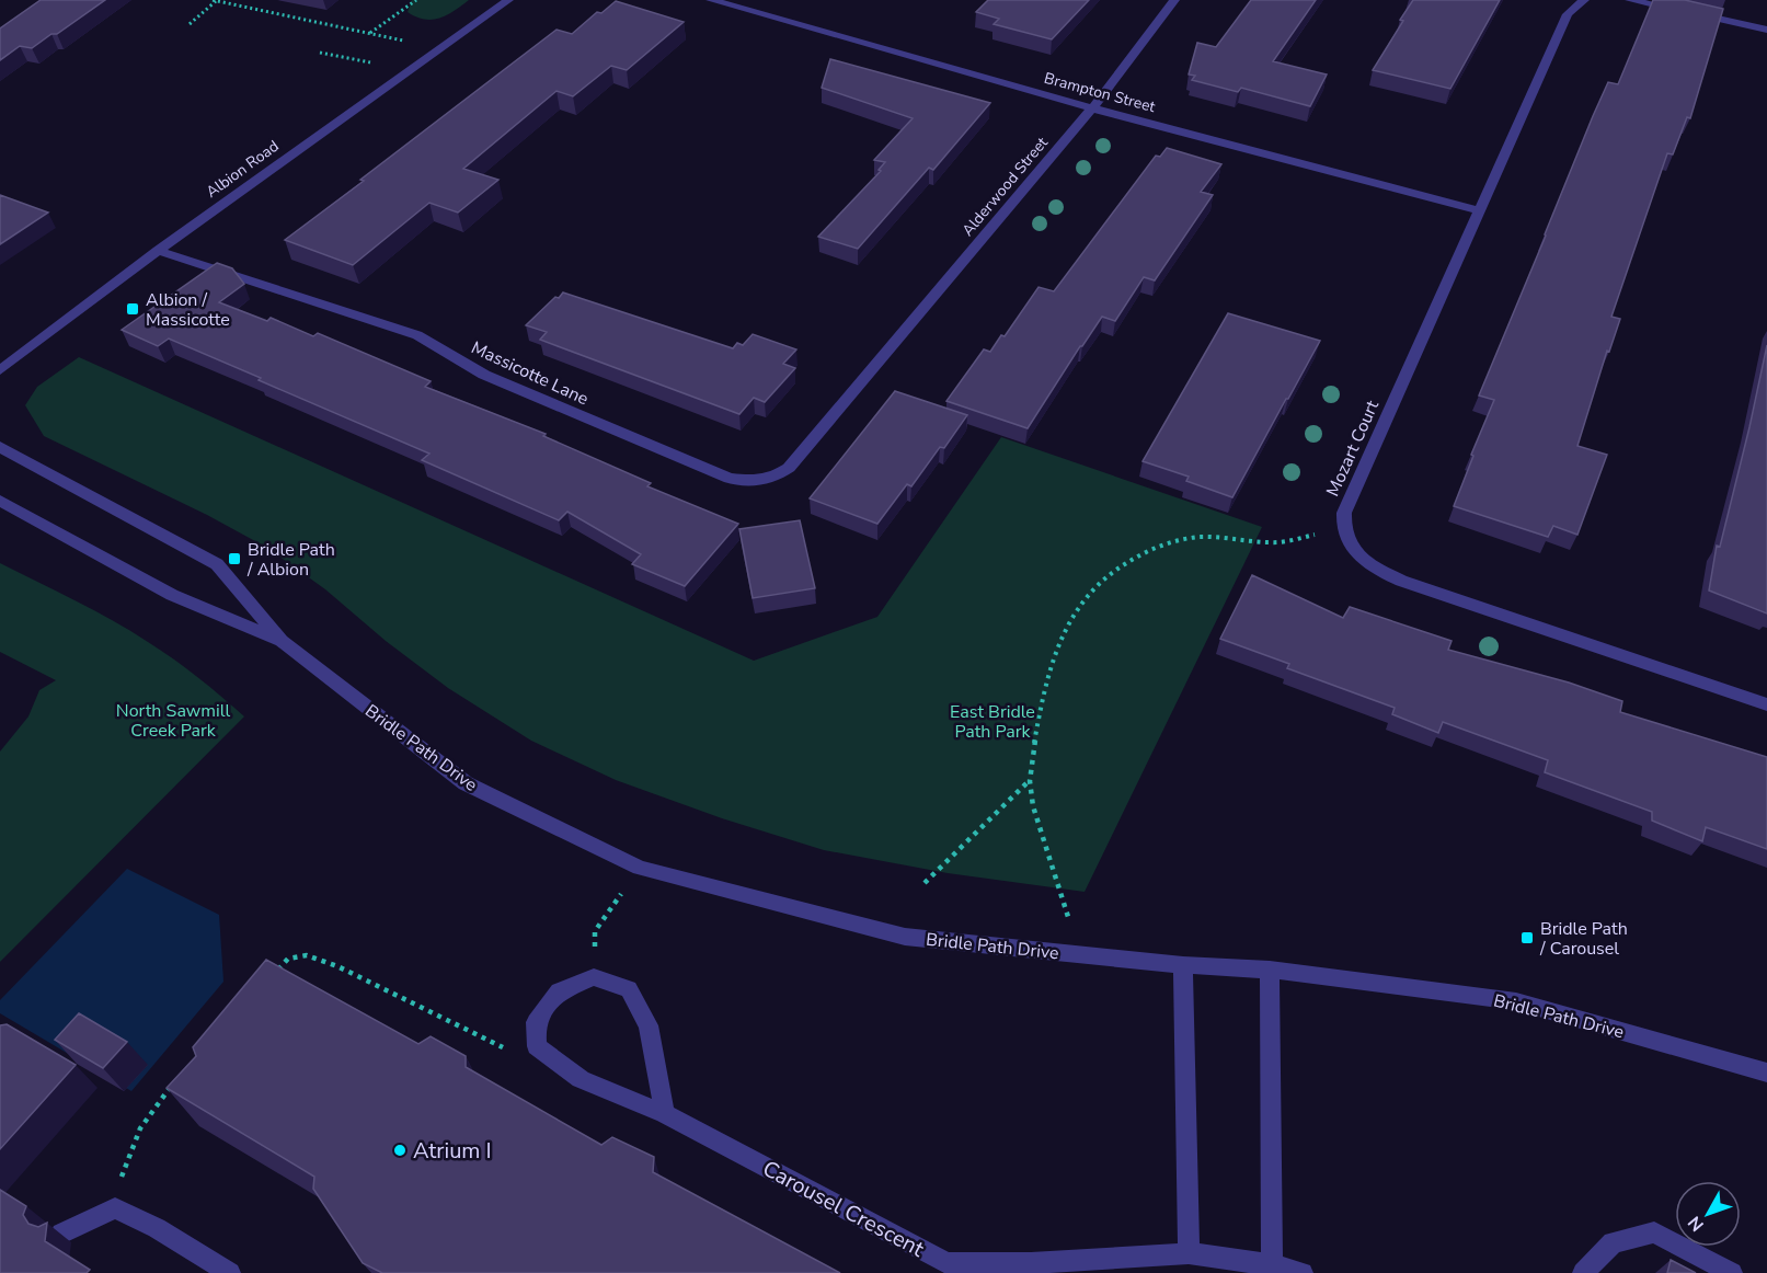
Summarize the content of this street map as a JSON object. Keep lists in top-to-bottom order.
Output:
{
  "streets": {
    "street": [
      "Brampton Street",
      "Albion Road",
      "Alderwood Street",
      "Massicotte Lane",
      "Mozart Court",
      "Bridle Path Drive",
      "Carousel Crescent"
    ]
  },
  "crossings": [
    ["Brampton Street", "Alderwood Street"],
    ["Brampton Street", "Mozart Court"],
    ["Albion Road", "Massicotte Lane"],
    ["Alderwood Street", "Massicotte Lane"]
  ],
  "parks": ["North Sawmill Creek Park", "East Bridle Path Park"],
  "places": {
    "transit": ["Albion / Massicotte", "Bridle Path / Albion", "Bridle Path / Carousel"],
    "other": ["Atrium I"]
  },
  "north": "bottom left"
}
